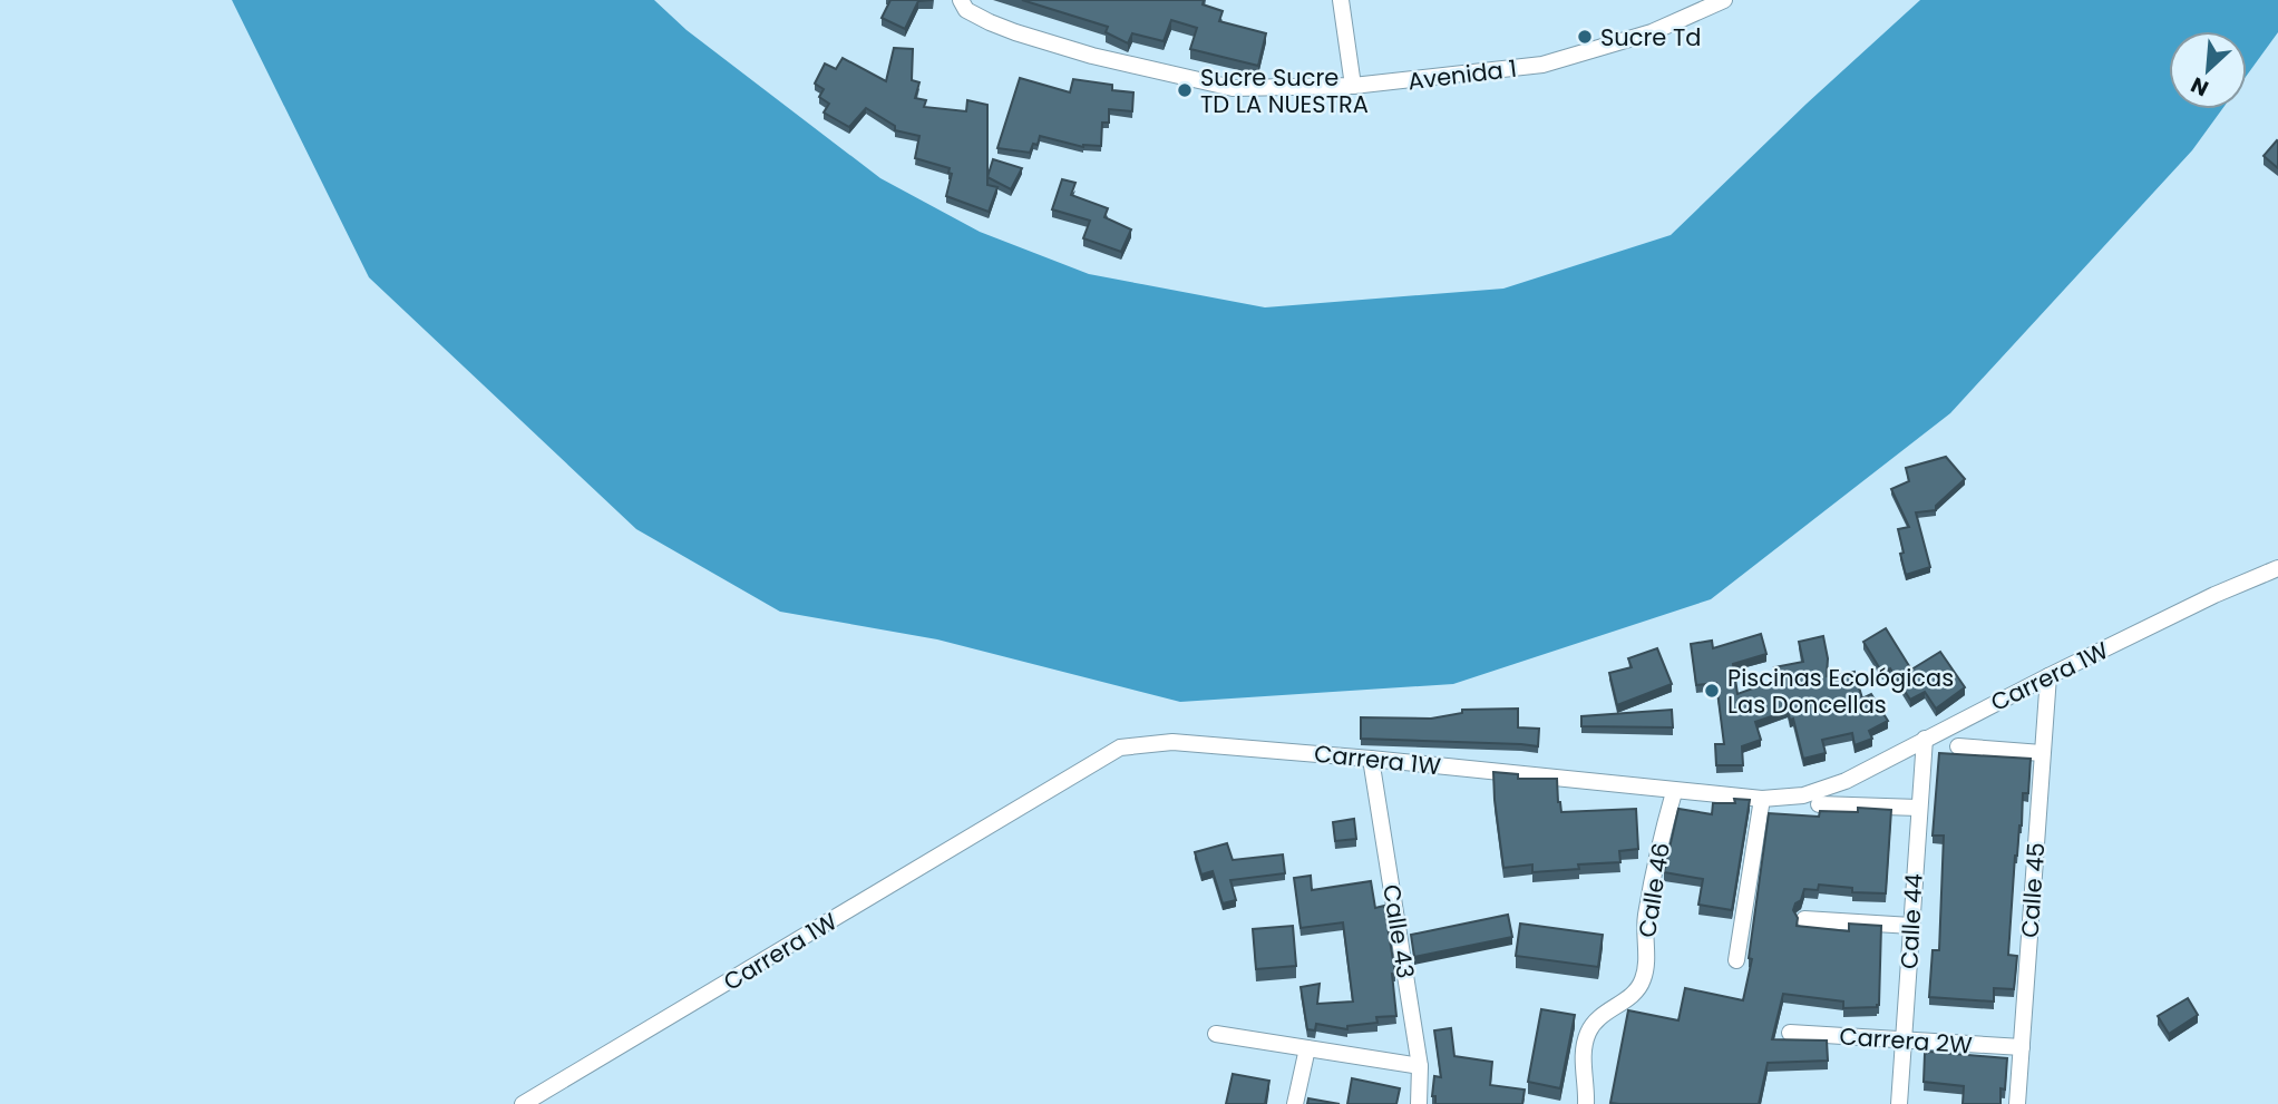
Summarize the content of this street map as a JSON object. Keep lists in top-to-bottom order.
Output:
{
  "streets": {
    "street": [
      "Avenida 1",
      "Carrera 1W",
      "Calle 46",
      "Calle 45",
      "Calle 44",
      "Calle 43",
      "Carrera 2W"
    ]
  },
  "crossings": [
    ["Carrera 1W", "Calle 46"],
    ["Carrera 1W", "Calle 45"],
    ["Carrera 1W", "Calle 44"],
    ["Carrera 1W", "Calle 43"],
    ["Calle 45", "Carrera 2W"],
    ["Calle 44", "Carrera 2W"]
  ],
  "places": ["Sucre Td", "Sucre Sucre TD LA NUESTRA", "Piscinas Ecológicas Las Doncellas"],
  "north": "bottom left"
}
